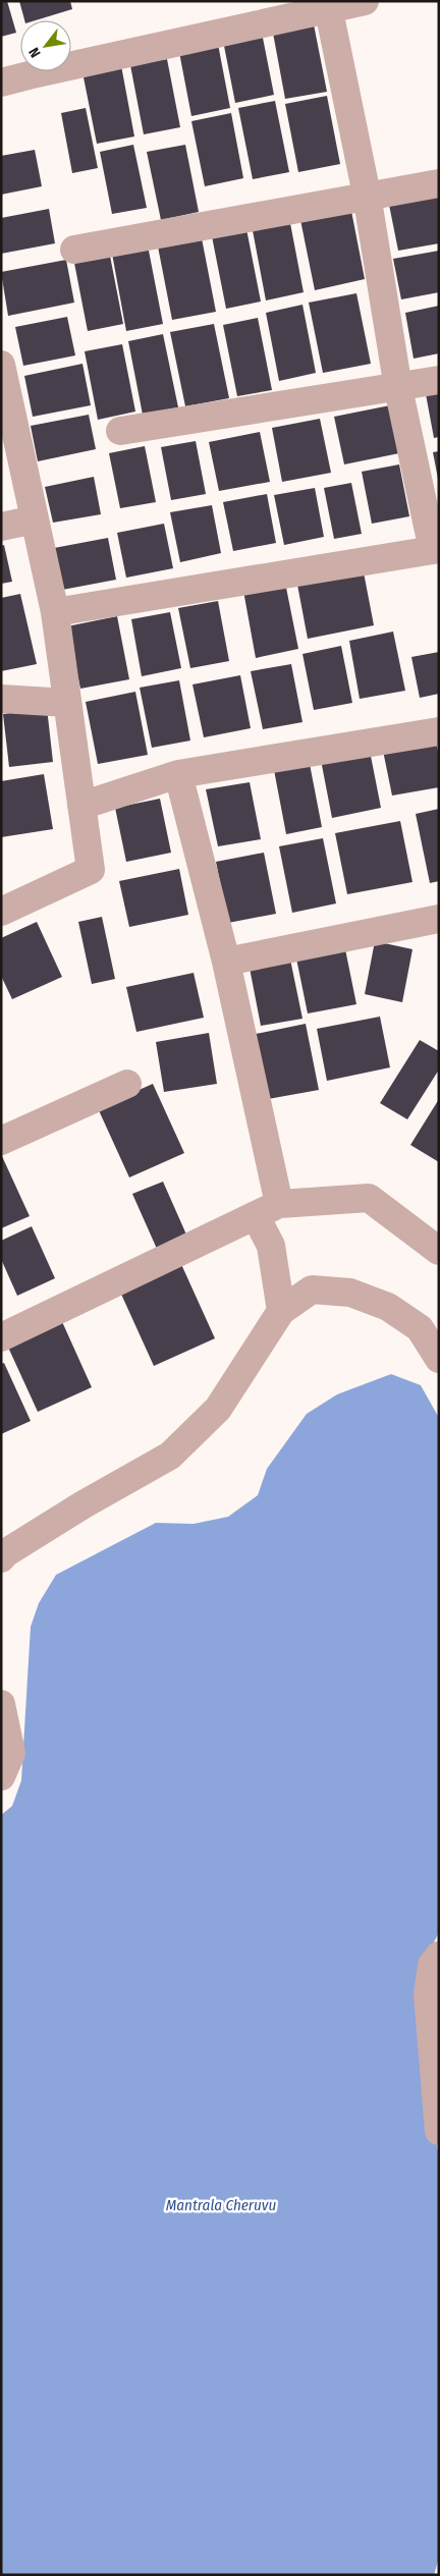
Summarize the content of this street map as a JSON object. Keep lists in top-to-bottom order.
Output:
{
  "water": ["Mantrala Cheruvu"],
  "north": "bottom left"
}
